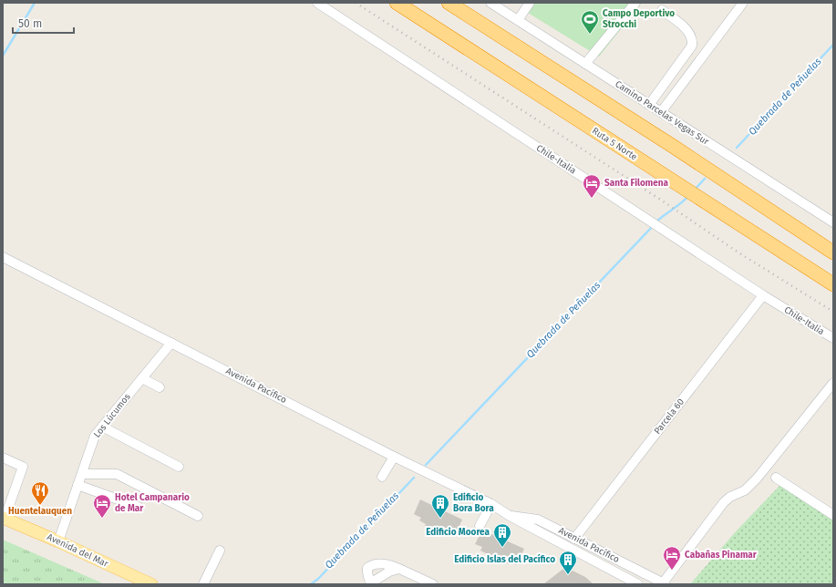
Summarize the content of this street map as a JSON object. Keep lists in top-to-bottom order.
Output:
{
  "streets": {
    "highway": ["Ruta 5 Norte"],
    "main road": ["Avenida del Mar"],
    "street": [
      "Camino Parcelas Vegas Sur",
      "Chile-Italia",
      "Avenida Pacífico",
      "Los Lúcumos",
      "Parcela 60"
    ]
  },
  "crossings": [
    ["Chile-Italia", "Parcela 60"],
    ["Avenida Pacífico", "Los Lúcumos"],
    ["Avenida Pacífico", "Parcela 60"],
    ["Los Lúcumos", "Avenida del Mar"]
  ],
  "water": ["Quebrada de Peñuelas"],
  "places": {
    "sports": ["Campo Deportivo Strocchi"],
    "hotel": ["Santa Filomena", "Hotel Campanario de Mar", "Cabañas Pinamar"],
    "restaurant": ["Huentelauquen"],
    "building": ["Edificio Bora Bora", "Edificio Moorea", "Edificio Islas del Pacífico"]
  },
  "scale_bar": "50 m"
}
